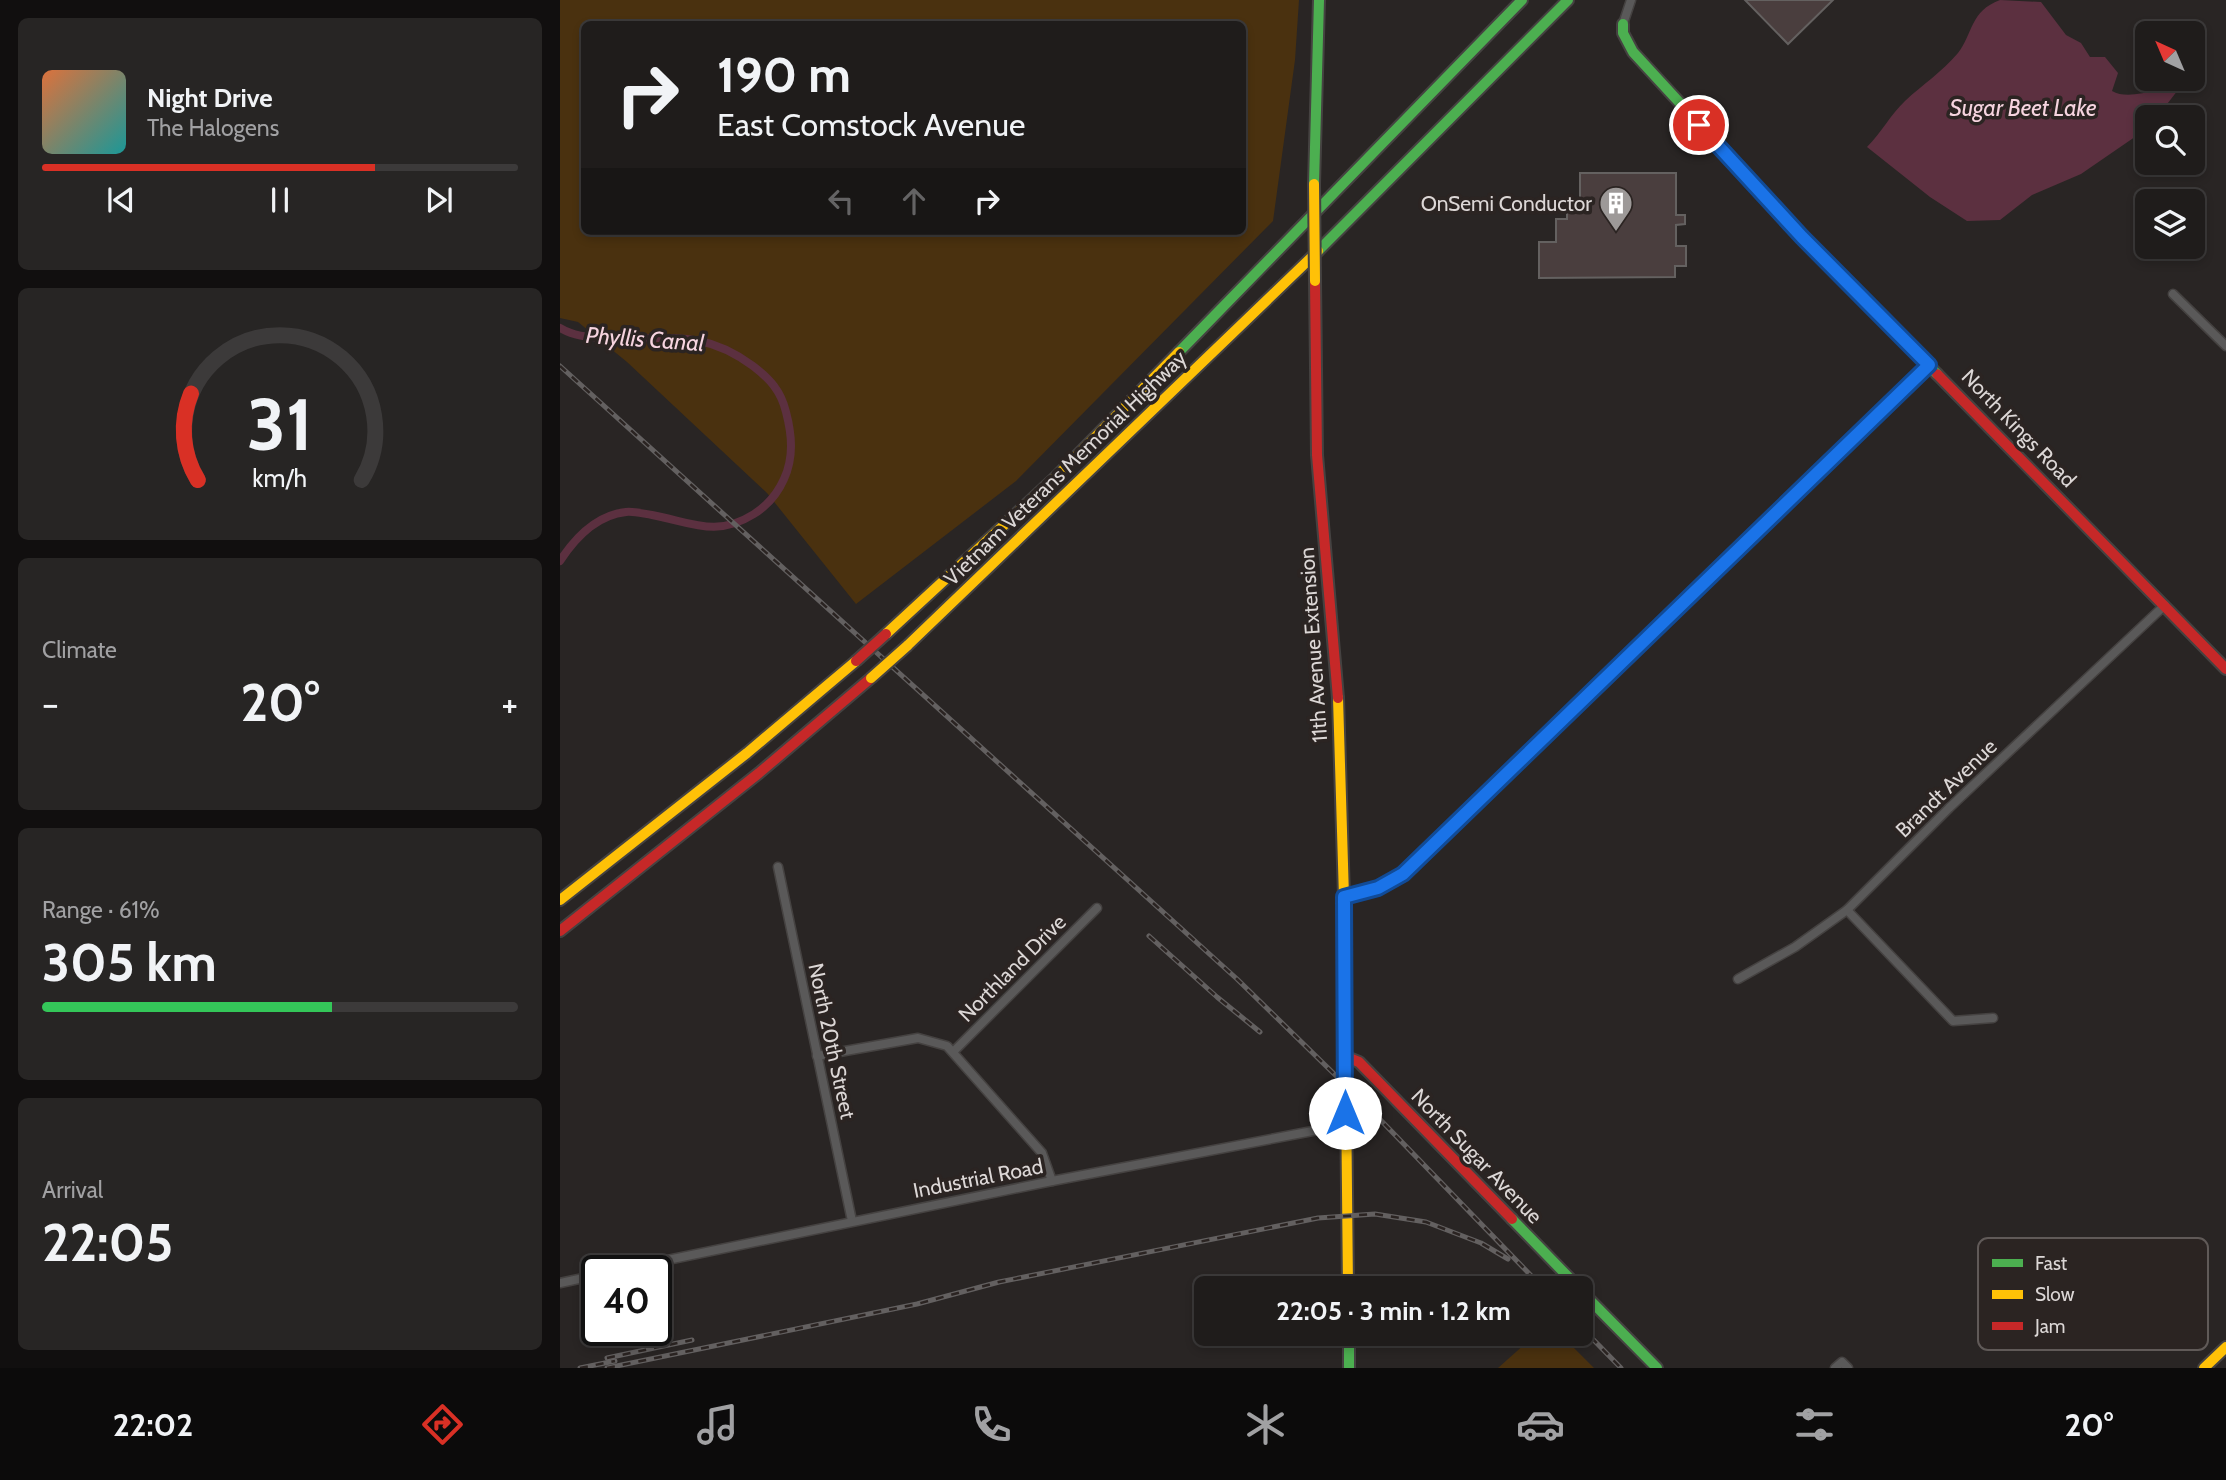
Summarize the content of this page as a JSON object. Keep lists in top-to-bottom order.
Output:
{
  "streets": {
    "main road": [
      "North Kings Road",
      "Vietnam Veterans Memorial Highway",
      "11th Avenue Extension",
      "North Sugar Avenue"
    ],
    "street": [
      "Brandt Avenue",
      "Northland Drive",
      "North 20th Street",
      "Industrial Road"
    ]
  },
  "crossings": [
    ["North Kings Road", "Brandt Avenue"],
    ["Vietnam Veterans Memorial Highway", "11th Avenue Extension"],
    ["11th Avenue Extension", "North Sugar Avenue"],
    ["11th Avenue Extension", "Industrial Road"],
    ["North 20th Street", "Industrial Road"]
  ],
  "water": ["Sugar Beet Lake", "Phyllis Canal"],
  "places": {
    "building": ["OnSemi Conductor"]
  },
  "legend": ["Fast", "Slow", "Jam"],
  "north": "top left",
  "page": {
    "turn": ["190 m", "East Comstock Avenue"],
    "song": ["Night Drive", "The Halogens"],
    "tile": [
      "Climate",
      ["Range · 61%", "305 km"],
      ["Arrival", "22:05"]
    ],
    "heat": ["−", "20°", "+"],
    "limit": "40",
    "trip": "22:05 · 3 min · 1.2 km",
    "tabs": ["22:02", "20°"],
    "gauge": ["31", "km/h"]
  }
}
